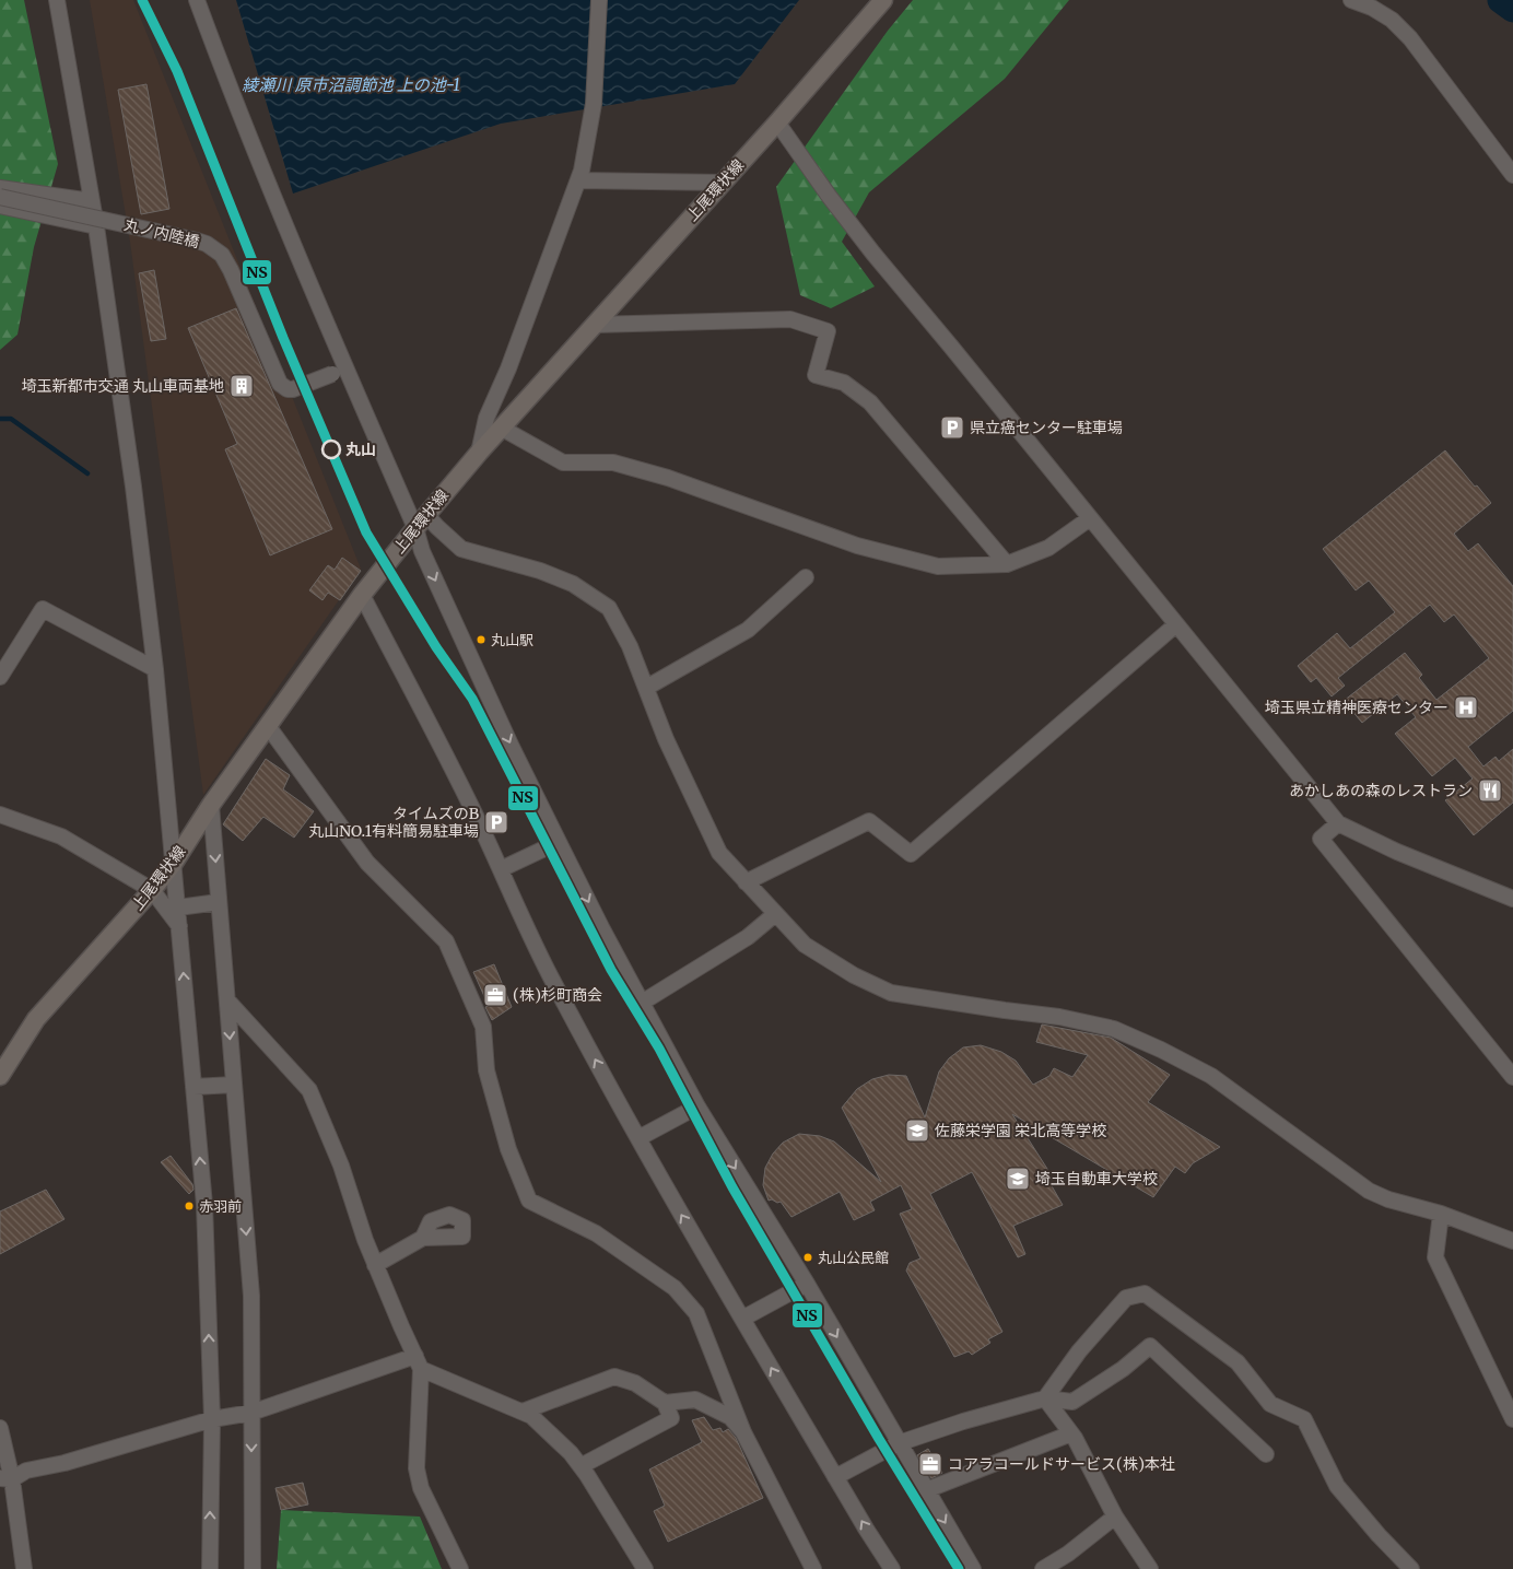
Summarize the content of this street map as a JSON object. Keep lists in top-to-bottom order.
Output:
{
  "streets": {
    "main road": ["上尾環状線"],
    "street": ["丸ノ内陸橋"]
  },
  "water": ["綾瀬川 原市沼調節池 上の池-1"],
  "places": {
    "building": ["埼玉新都市交通 丸山車両基地"],
    "parking": ["県立癌センター駐車場", "タイムズのB 丸山NO.1有料簡易駐車場"],
    "other": [
      "丸山",
      "丸山駅",
      "赤羽前",
      "丸山公民館"
    ],
    "hospital": ["埼玉県立精神医療センター"],
    "restaurant": ["あかしあの森のレストラン"],
    "office": ["(株)杉町商会", "コアラコールドサービス(株)本社"],
    "school or university": ["佐藤栄学園 栄北高等学校", "埼玉自動車大学校"]
  },
  "lines": ["transit line NS"]
}
